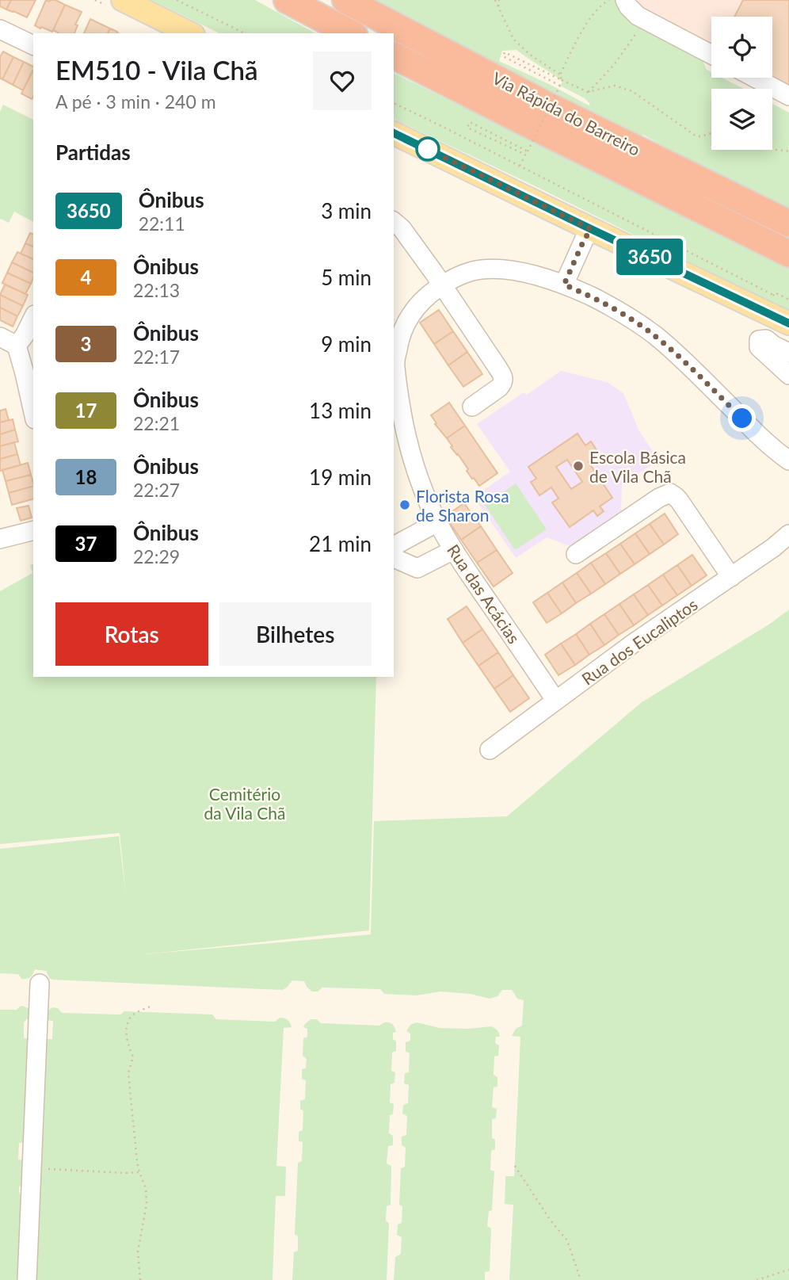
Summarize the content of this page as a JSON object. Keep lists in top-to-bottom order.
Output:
{
  "streets": {
    "highway": ["Via Rápida do Barreiro"],
    "street": ["Rua das Acácias", "Rua dos Eucaliptos"]
  },
  "crossings": [
    ["Rua das Acácias", "Rua dos Eucaliptos"]
  ],
  "parks": ["Cemitério da Vila Chã"],
  "places": ["Escola Básica de Vila Chã", "Florista Rosa de Sharon"],
  "lines": ["bus line 3650"],
  "page": {
    "on_map": "3650",
    "heading": [
      ["EM510 - Vila Chã", "A pé · 3 min · 240 m"],
      "Partidas"
    ],
    "list": [
      {
        "mark": "3650",
        "name": "Ônibus",
        "note": "22:11",
        "value": "3 min"
      },
      {
        "mark": "4",
        "name": "Ônibus",
        "note": "22:13",
        "value": "5 min"
      },
      {
        "mark": "3",
        "name": "Ônibus",
        "note": "22:17",
        "value": "9 min"
      },
      {
        "mark": "17",
        "name": "Ônibus",
        "note": "22:21",
        "value": "13 min"
      },
      {
        "mark": "18",
        "name": "Ônibus",
        "note": "22:27",
        "value": "19 min"
      },
      {
        "mark": "37",
        "name": "Ônibus",
        "note": "22:29",
        "value": "21 min"
      }
    ],
    "buttons": ["Rotas", "Bilhetes"]
  }
}
